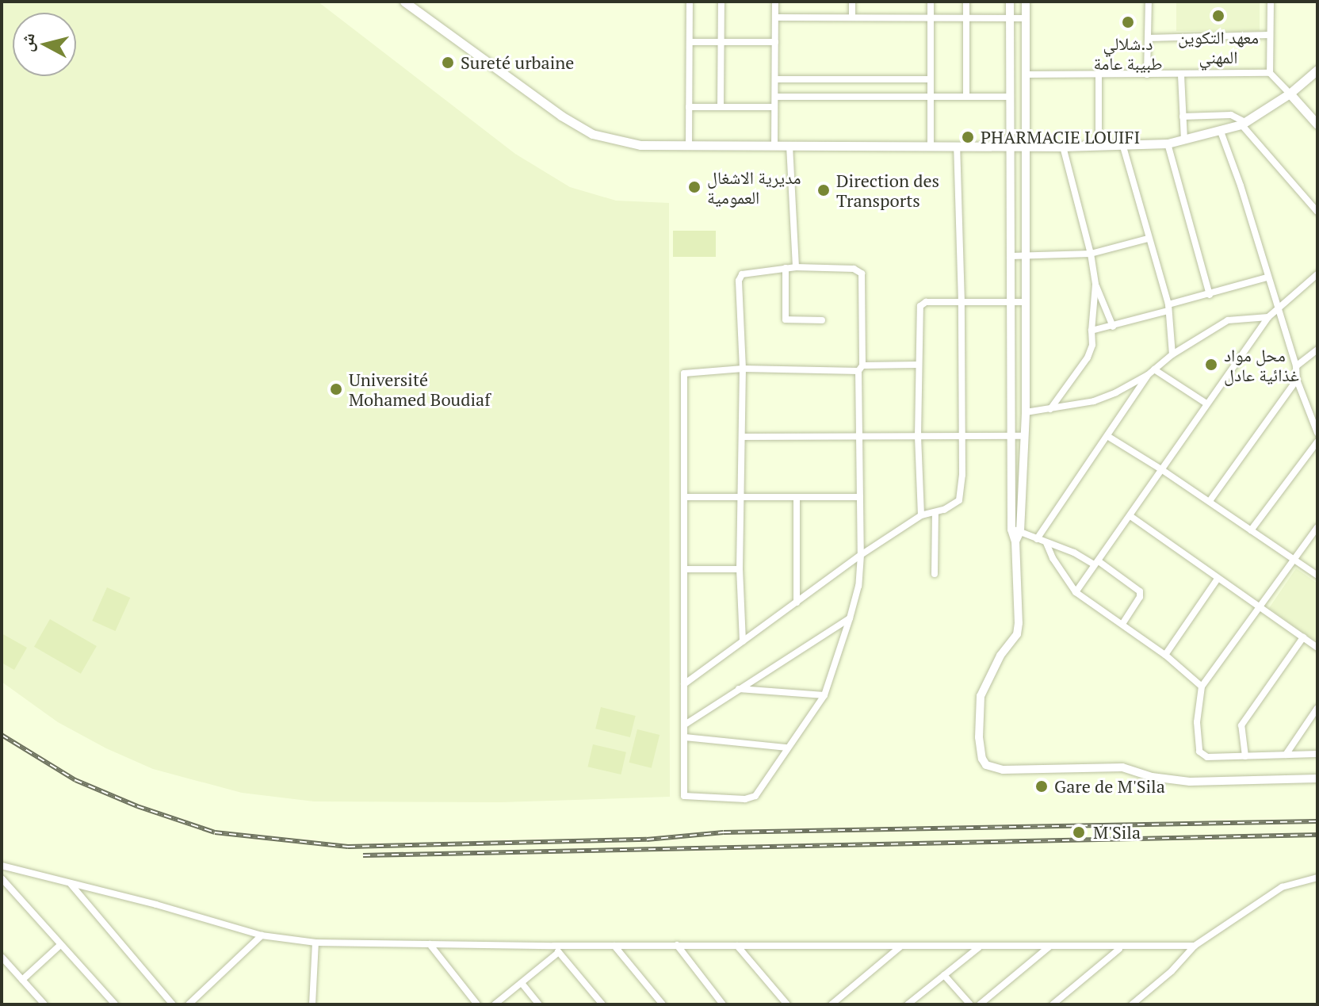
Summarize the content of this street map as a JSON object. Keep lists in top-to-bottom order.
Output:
{
  "places": [
    "معهد التكوين المهني",
    "د.شلالي طبيبة عامة",
    "Sureté urbaine",
    "PHARMACIE LOUIFI",
    "مديرية الاشغال العمومية",
    "Direction des Transports",
    "محل مواد غذائية عادل",
    "Université Mohamed Boudiaf",
    "Gare de M'Sila",
    "M'Sila"
  ],
  "north": "left"
}
